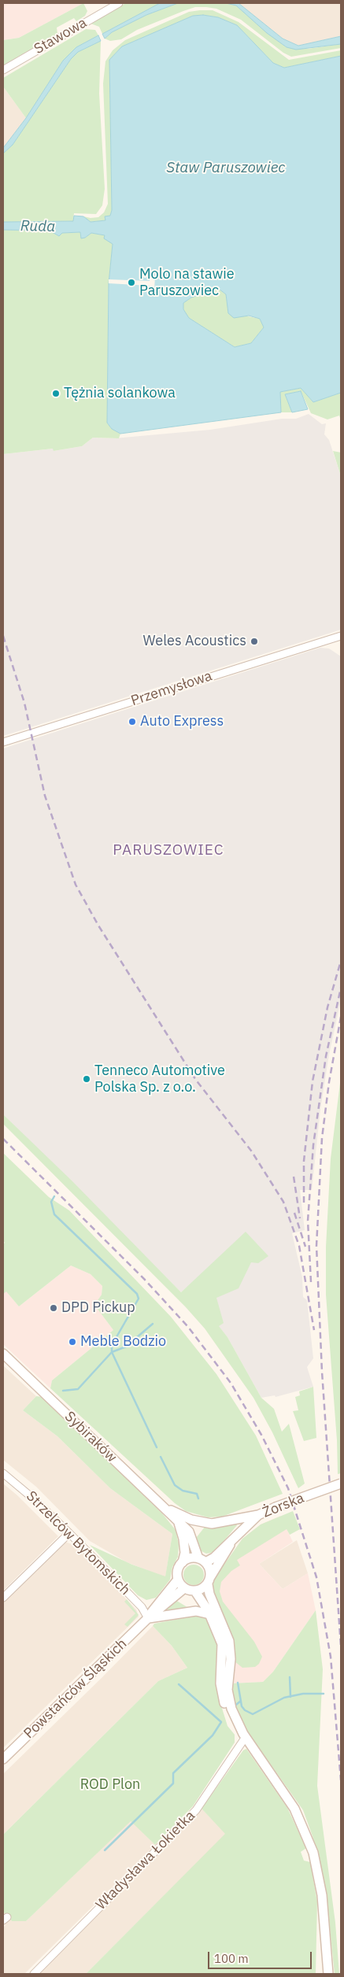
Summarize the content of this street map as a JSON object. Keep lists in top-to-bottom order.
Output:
{
  "streets": {
    "street": [
      "Stawowa",
      "Przemysłowa",
      "Sybiraków",
      "Żorska",
      "Strzelców Bytomskich",
      "Powstańców Śląskich",
      "Władysława Łokietka"
    ]
  },
  "crossings": [
    ["Sybiraków", "Żorska"],
    ["Sybiraków", "Powstańców Śląskich"],
    ["Żorska", "Powstańców Śląskich"],
    ["Strzelców Bytomskich", "Powstańców Śląskich"]
  ],
  "districts": ["PARUSZOWIEC"],
  "water": ["Staw Paruszowiec", "Ruda"],
  "parks": ["ROD Plon"],
  "places": [
    "Molo na stawie Paruszowiec",
    "Tężnia solankowa",
    "Weles Acoustics",
    "Auto Express",
    "Tenneco Automotive Polska Sp. z o.o.",
    "DPD Pickup",
    "Meble Bodzio"
  ],
  "scale_bar": "100 m"
}
